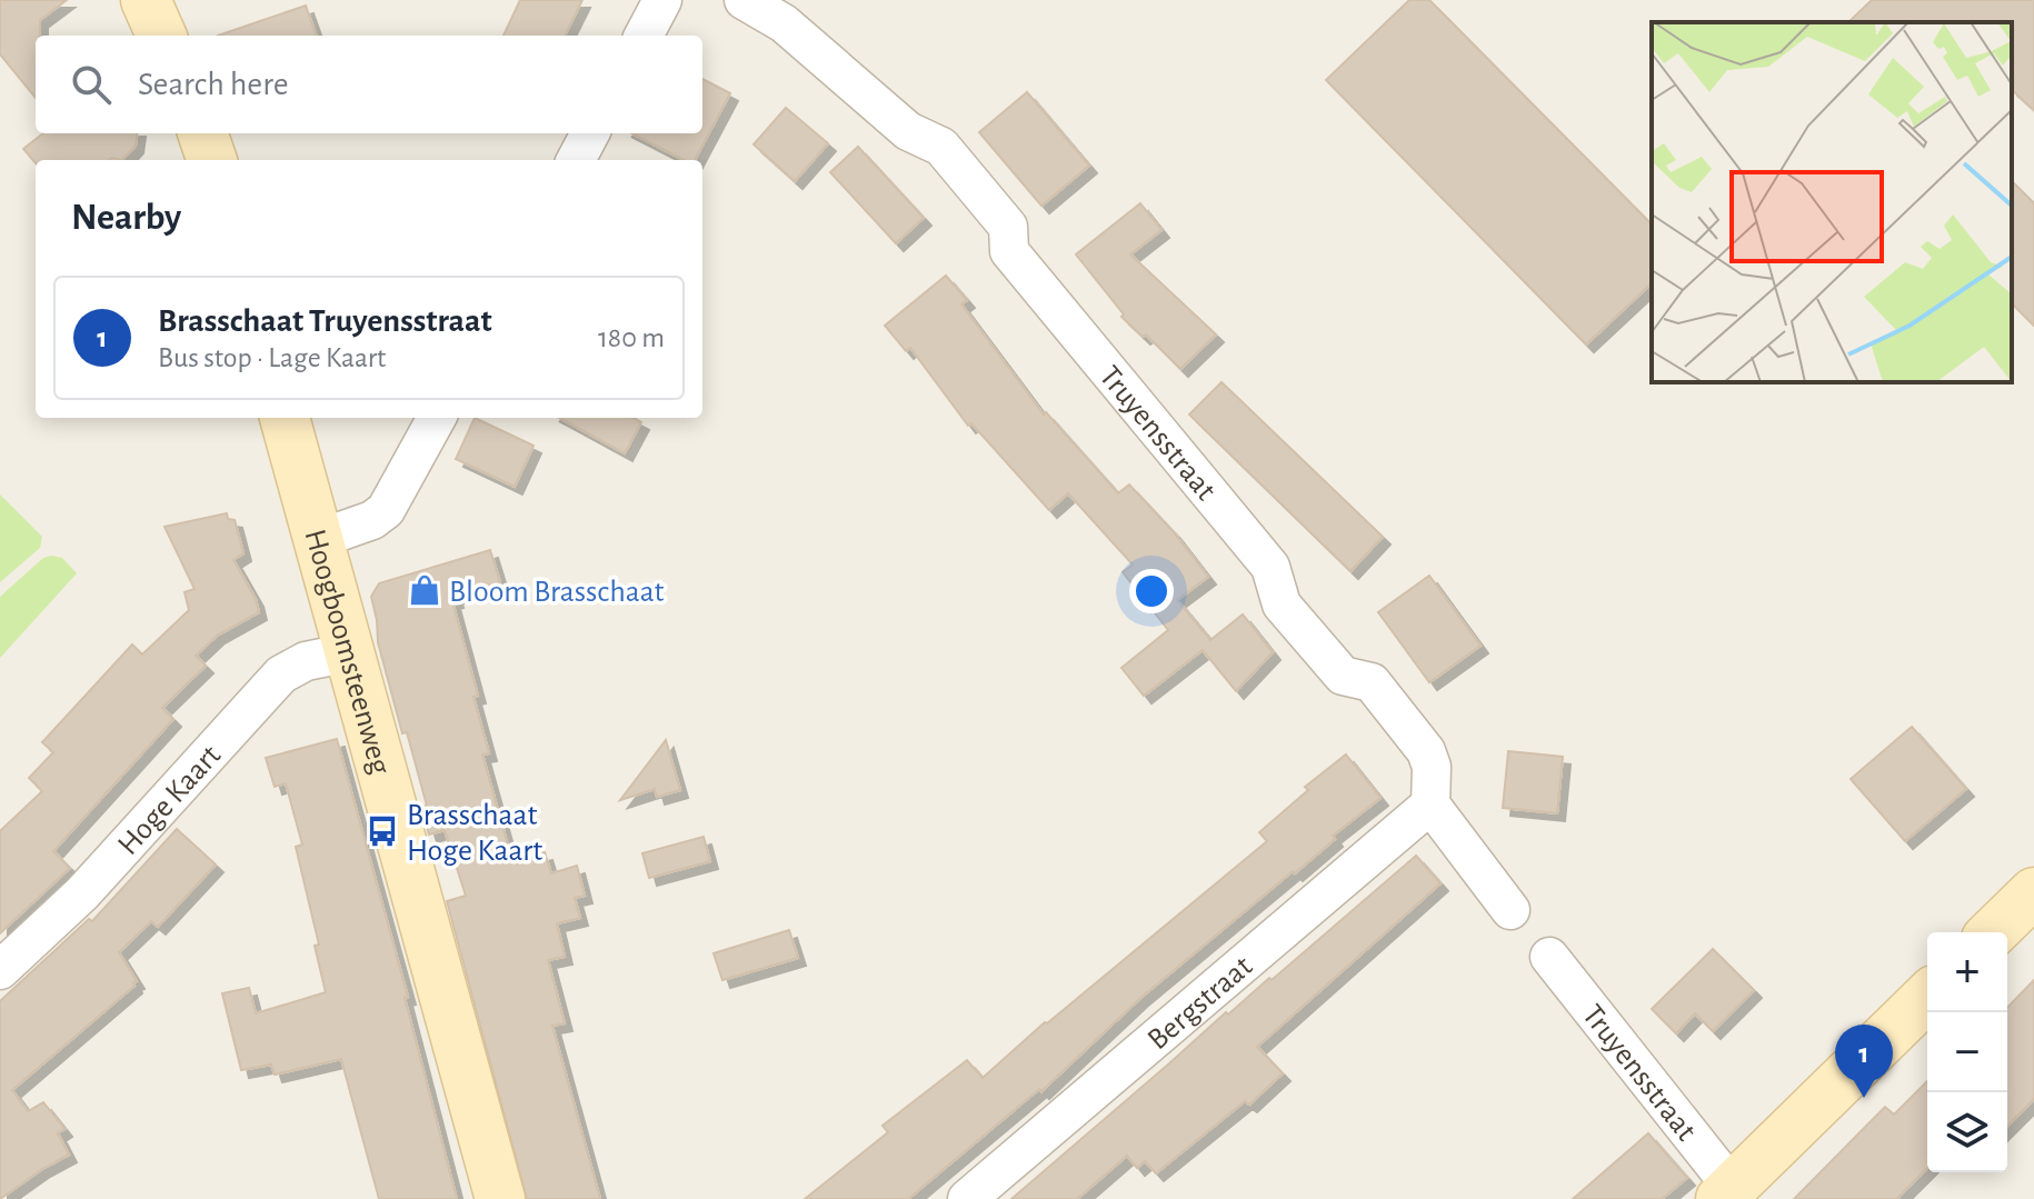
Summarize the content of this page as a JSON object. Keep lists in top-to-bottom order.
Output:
{
  "streets": {
    "street": [
      "Truyensstraat",
      "Hoogboomsteenweg",
      "Hoge Kaart",
      "Bergstraat"
    ]
  },
  "crossings": [
    ["Truyensstraat", "Bergstraat"],
    ["Hoogboomsteenweg", "Hoge Kaart"]
  ],
  "places": {
    "shop": ["Bloom Brasschaat"],
    "bus stop": ["Brasschaat Hoge Kaart"]
  },
  "page": {
    "search": "Search here",
    "heading": "Nearby",
    "list": [
      {
        "mark": "1",
        "name": "Brasschaat Truyensstraat",
        "note": "Bus stop · Lage Kaart",
        "value": "180 m"
      }
    ],
    "map_buttons": ["+", "−"],
    "pins": "1"
  }
}
